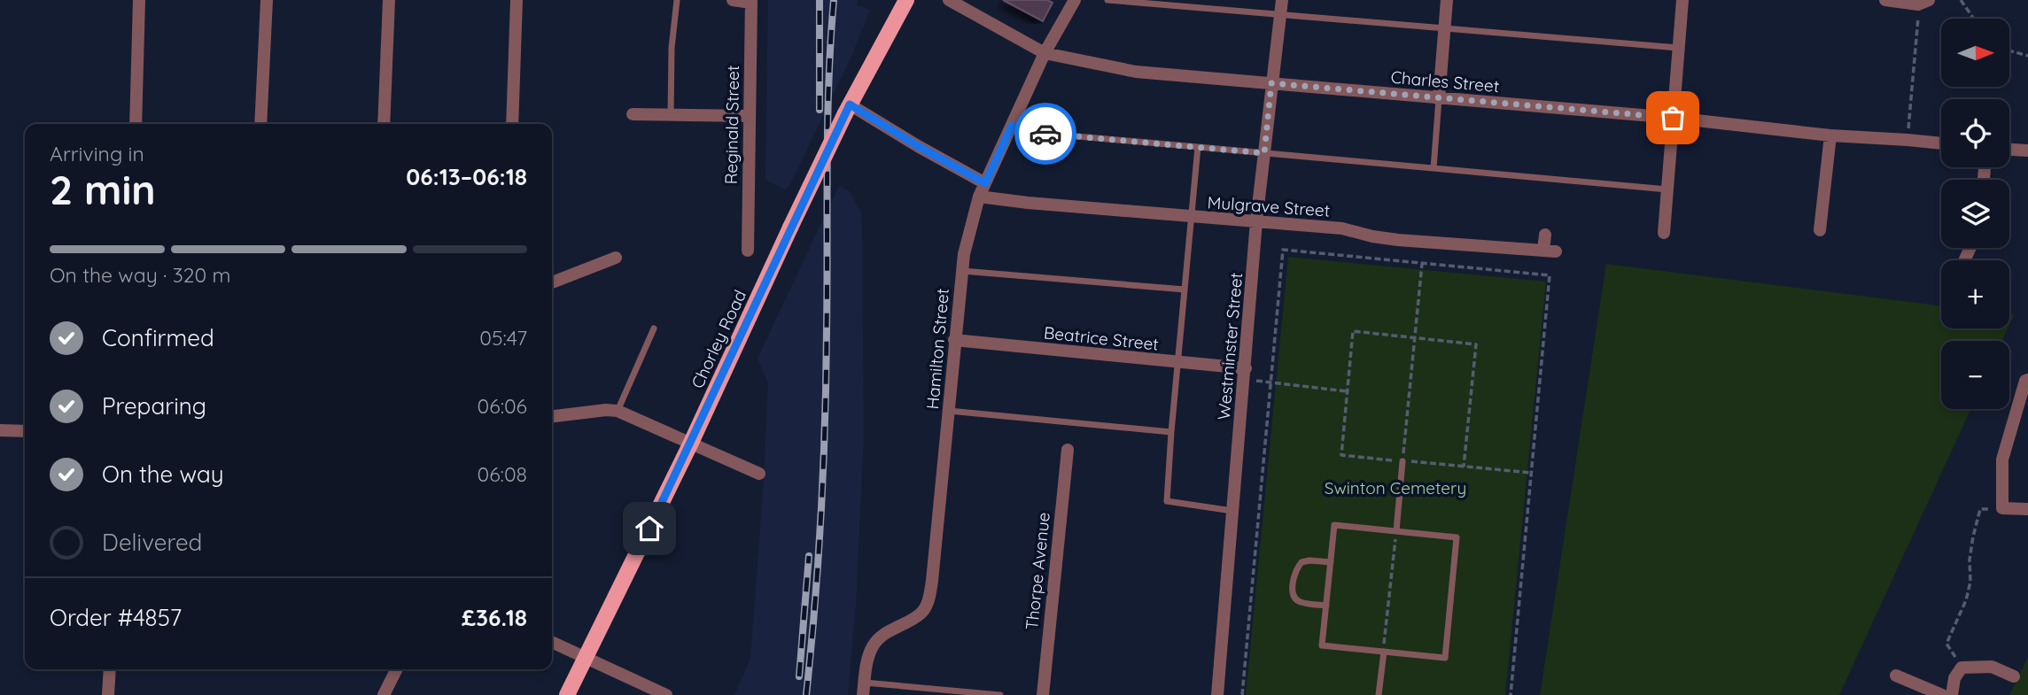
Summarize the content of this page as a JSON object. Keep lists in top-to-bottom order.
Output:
{
  "streets": {
    "main road": ["Chorley Road"],
    "street": [
      "Charles Street",
      "Reginald Street",
      "Mulgrave Street",
      "Beatrice Street",
      "Westminster Street",
      "Hamilton Street",
      "Thorpe Avenue"
    ]
  },
  "crossings": [
    ["Charles Street", "Westminster Street"],
    ["Charles Street", "Hamilton Street"],
    ["Mulgrave Street", "Westminster Street"],
    ["Mulgrave Street", "Hamilton Street"],
    ["Beatrice Street", "Westminster Street"],
    ["Beatrice Street", "Hamilton Street"]
  ],
  "parks": ["Swinton Cemetery"],
  "north": "right",
  "page": {
    "map_buttons": ["+", "−"],
    "heading": ["2 min", "Arriving in", "06:13–06:18"],
    "panel": ["Order #4857", "£36.18"],
    "bar": "On the way · 320 m",
    "list": [
      ["Confirmed", "05:47"],
      ["Preparing", "06:06"],
      ["On the way", "06:08"],
      "Delivered"
    ]
  }
}
